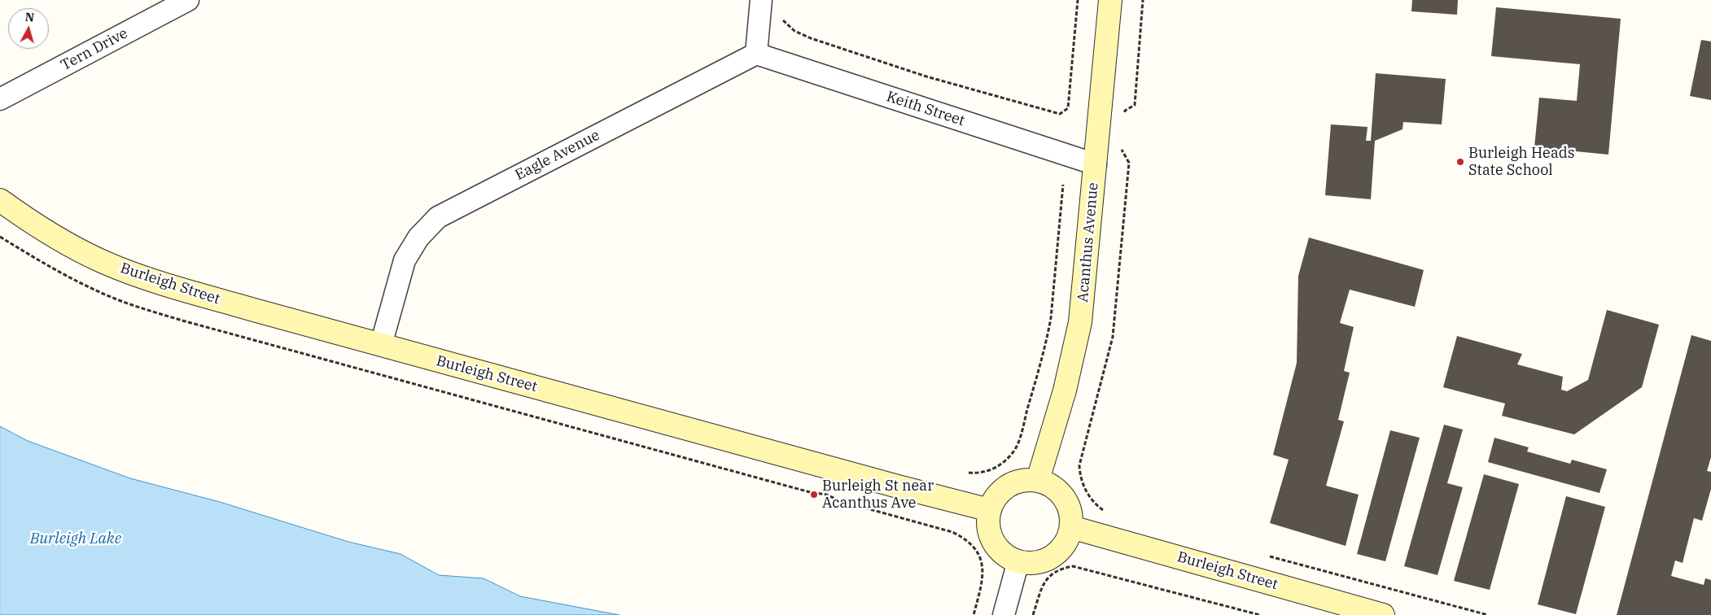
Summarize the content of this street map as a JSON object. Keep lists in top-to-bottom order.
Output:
{
  "streets": {
    "street": [
      "Tern Drive",
      "Keith Street",
      "Eagle Avenue",
      "Acanthus Avenue",
      "Burleigh Street"
    ]
  },
  "crossings": [
    ["Keith Street", "Eagle Avenue"],
    ["Keith Street", "Acanthus Avenue"],
    ["Eagle Avenue", "Burleigh Street"],
    ["Acanthus Avenue", "Burleigh Street"]
  ],
  "water": ["Burleigh Lake"],
  "places": ["Burleigh Heads State School", "Burleigh St near Acanthus Ave"],
  "north": "top"
}
